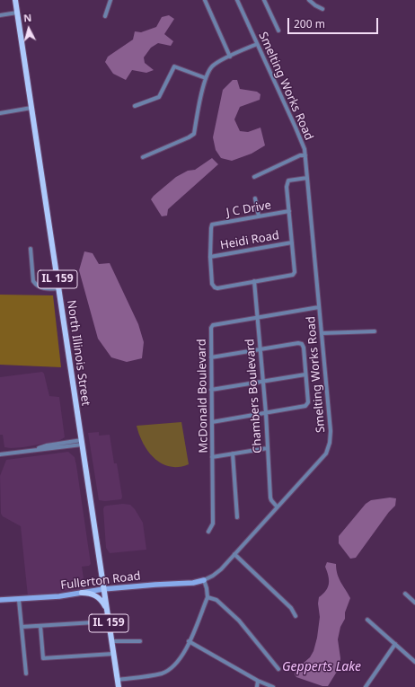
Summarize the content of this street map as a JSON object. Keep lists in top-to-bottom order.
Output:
{
  "streets": {
    "main road": ["IL 159", "North Illinois Street"],
    "street": [
      "Smelting Works Road",
      "J C Drive",
      "Heidi Road",
      "McDonald Boulevard",
      "Chambers Boulevard",
      "Fullerton Road"
    ]
  },
  "crossings": [
    ["Smelting Works Road", "McDonald Boulevard"],
    ["Smelting Works Road", "Chambers Boulevard"],
    ["Smelting Works Road", "Fullerton Road"],
    ["J C Drive", "Heidi Road"],
    ["North Illinois Street", "Fullerton Road"],
    ["McDonald Boulevard", "Chambers Boulevard"]
  ],
  "water": ["Gepperts Lake"],
  "scale_bar": "200 m",
  "north": "top"
}
